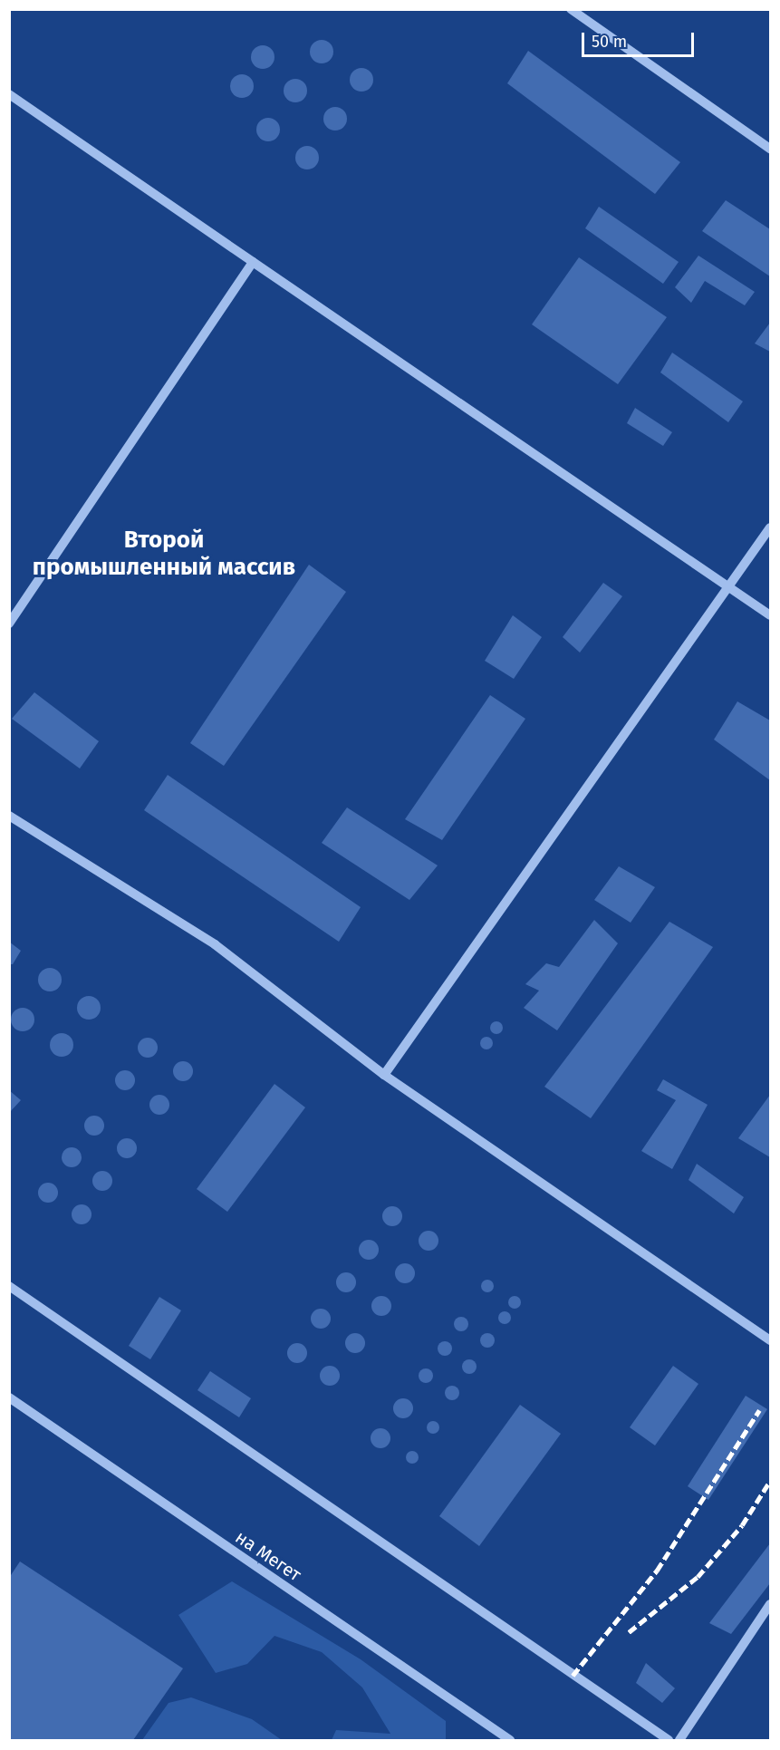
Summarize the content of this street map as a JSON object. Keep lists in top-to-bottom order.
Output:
{
  "streets": {
    "street": ["на Мегет"]
  },
  "districts": ["Второй промышленный массив"],
  "scale_bar": "50 m"
}
